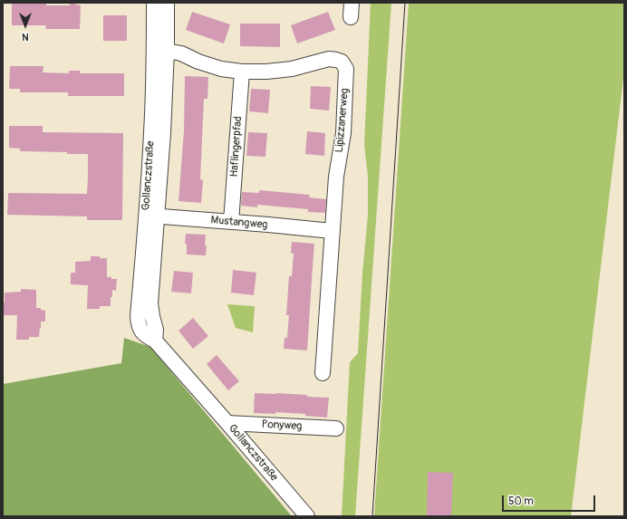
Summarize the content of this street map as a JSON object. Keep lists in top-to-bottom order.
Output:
{
  "streets": {
    "street": [
      "Lipizzanerweg",
      "Haflingerpfad",
      "Gollanczstraße",
      "Mustangweg",
      "Ponyweg"
    ]
  },
  "crossings": [
    ["Lipizzanerweg", "Haflingerpfad"],
    ["Lipizzanerweg", "Gollanczstraße"],
    ["Lipizzanerweg", "Mustangweg"],
    ["Haflingerpfad", "Mustangweg"],
    ["Gollanczstraße", "Mustangweg"],
    ["Gollanczstraße", "Ponyweg"]
  ],
  "scale_bar": "50 m",
  "north": "bottom"
}
